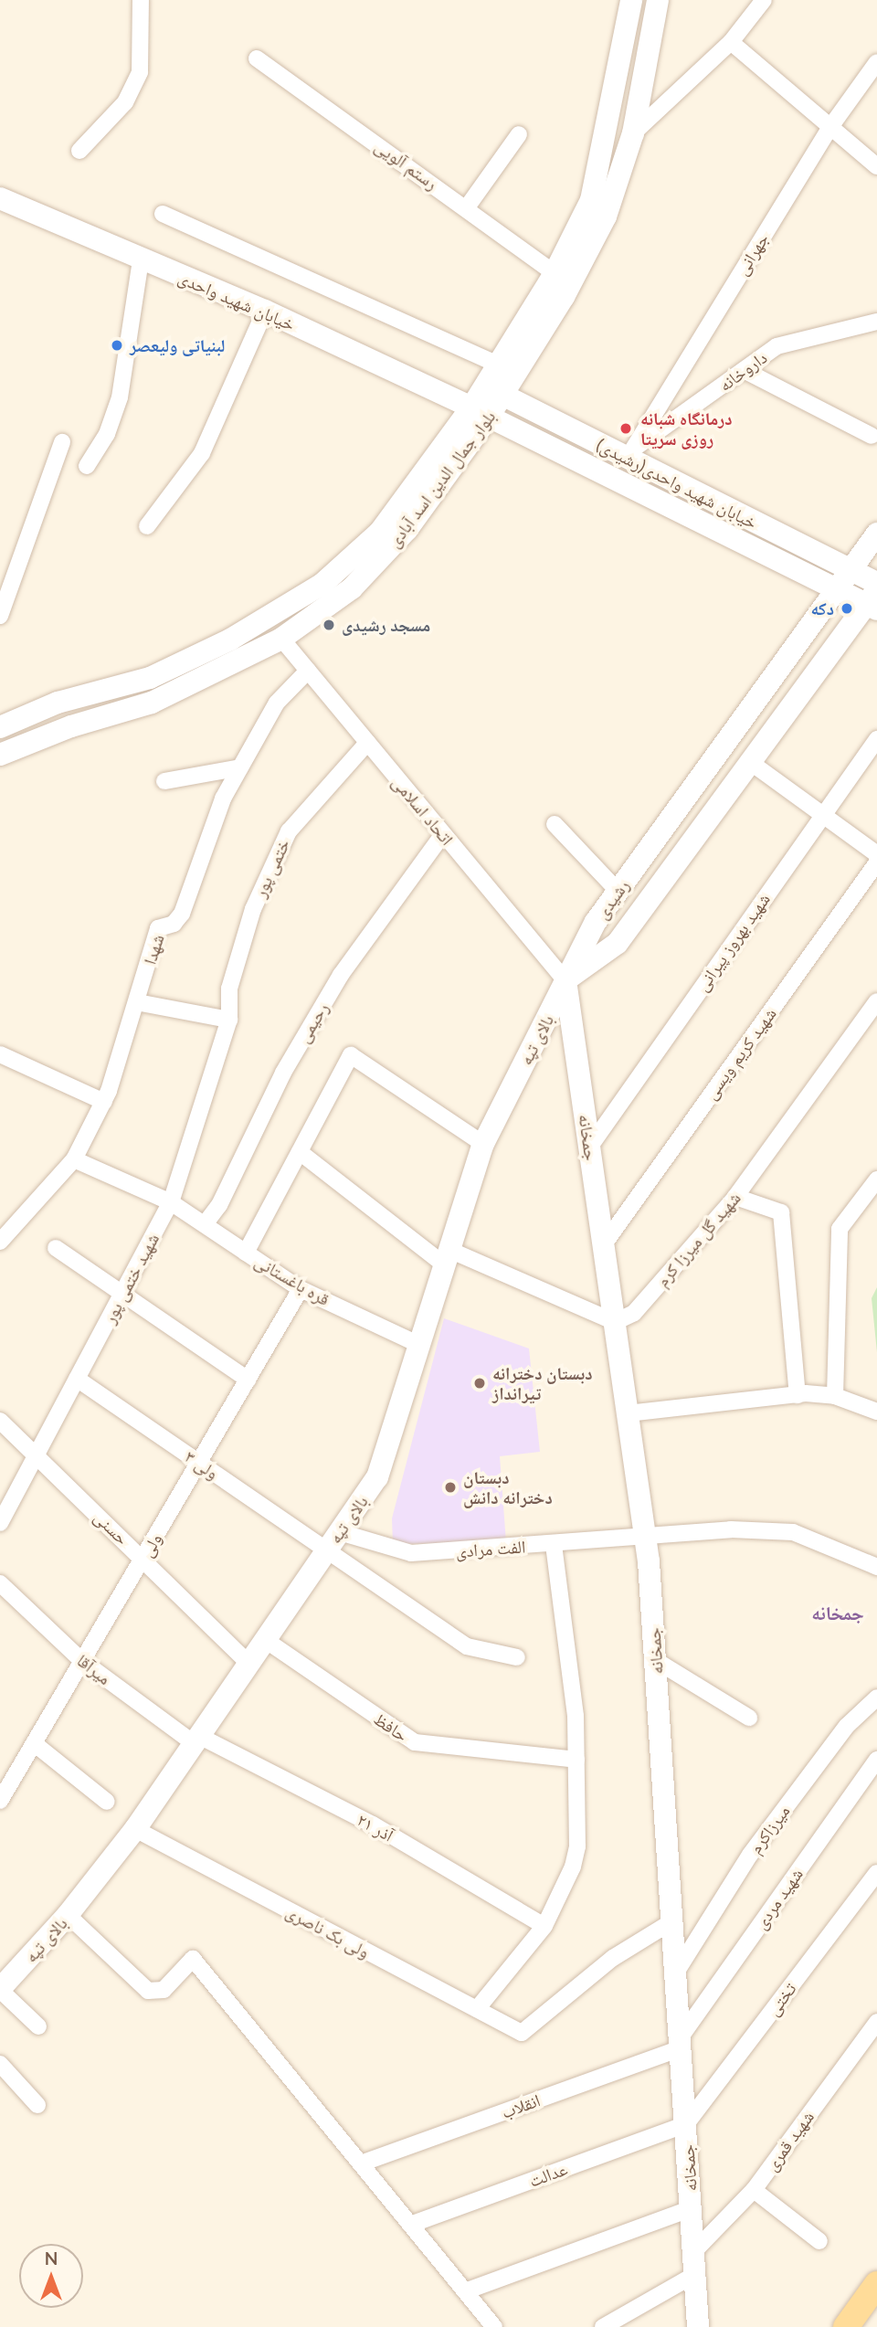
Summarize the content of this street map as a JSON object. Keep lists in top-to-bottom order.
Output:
{
  "streets": {
    "street": [
      "رستم آلویی",
      "جهرانی",
      "خیابان شهید واحدی",
      "داروخانه",
      "بلوار جمال الدین اسد آبادی",
      "خیابان شهید واحدی(رشیدی)",
      "اتحاد اسلامی",
      "ختمی پور",
      "رشیدی",
      "شهید بهروز پیرانی",
      "شهدا",
      "رحیمی",
      "بالای تپه",
      "شهید کریم ویسی",
      "جمخانه",
      "شهید گل میرزا کرم",
      "شهید ختمی پور",
      "قره باغستانی",
      "ولی ۳",
      "حسنی",
      "ولی",
      "الفت مرادی",
      "میرآقا",
      "حافظ",
      "۲۱ آذر",
      "میرزاکرم",
      "شهید مردی",
      "ولی بک ناصری",
      "تختی",
      "انقلاب",
      "شهید قمری",
      "عدالت"
    ]
  },
  "crossings": [
    ["رستم آلویی", "بلوار جمال الدین اسد آبادی"],
    ["جهرانی", "داروخانه"],
    ["جهرانی", "خیابان شهید واحدی(رشیدی)"],
    ["خیابان شهید واحدی", "بلوار جمال الدین اسد آبادی"],
    ["خیابان شهید واحدی", "خیابان شهید واحدی(رشیدی)"],
    ["داروخانه", "خیابان شهید واحدی(رشیدی)"],
    ["بلوار جمال الدین اسد آبادی", "خیابان شهید واحدی(رشیدی)"],
    ["بلوار جمال الدین اسد آبادی", "اتحاد اسلامی"],
    ["خیابان شهید واحدی(رشیدی)", "رشیدی"],
    ["اتحاد اسلامی", "ختمی پور"],
    ["اتحاد اسلامی", "رشیدی"],
    ["اتحاد اسلامی", "شهدا"],
    ["اتحاد اسلامی", "رحیمی"],
    ["اتحاد اسلامی", "بالای تپه"],
    ["اتحاد اسلامی", "جمخانه"],
    ["ختمی پور", "شهید ختمی پور"],
    ["رشیدی", "بالای تپه"],
    ["رشیدی", "جمخانه"],
    ["شهید بهروز پیرانی", "جمخانه"],
    ["شهدا", "قره باغستانی"],
    ["رحیمی", "قره باغستانی"],
    ["بالای تپه", "جمخانه"],
    ["بالای تپه", "قره باغستانی"],
    ["بالای تپه", "ولی ۳"],
    ["بالای تپه", "حسنی"],
    ["بالای تپه", "الفت مرادی"],
    ["بالای تپه", "میرآقا"],
    ["بالای تپه", "حافظ"],
    ["بالای تپه", "۲۱ آذر"],
    ["بالای تپه", "ولی بک ناصری"],
    ["شهید کریم ویسی", "جمخانه"],
    ["جمخانه", "شهید گل میرزا کرم"],
    ["جمخانه", "الفت مرادی"],
    ["جمخانه", "میرزاکرم"],
    ["جمخانه", "شهید مردی"],
    ["جمخانه", "ولی بک ناصری"],
    ["جمخانه", "تختی"],
    ["جمخانه", "انقلاب"],
    ["جمخانه", "شهید قمری"],
    ["جمخانه", "عدالت"],
    ["شهید ختمی پور", "قره باغستانی"],
    ["شهید ختمی پور", "ولی ۳"],
    ["شهید ختمی پور", "حسنی"],
    ["قره باغستانی", "ولی"],
    ["ولی ۳", "ولی"],
    ["ولی ۳", "الفت مرادی"],
    ["حسنی", "ولی"],
    ["ولی", "میرآقا"],
    ["میرآقا", "۲۱ آذر"],
    ["شهید مردی", "انقلاب"],
    ["تختی", "عدالت"]
  ],
  "districts": ["جمخانه"],
  "places": [
    "لبنیاتی ولیعصر",
    "درمانگاه شبانه روزی سریتا",
    "دکه",
    "مسجد رشیدی",
    "دبستان دخترانه تیرانداز",
    "دبستان دخترانه دانش"
  ],
  "north": "top"
}
